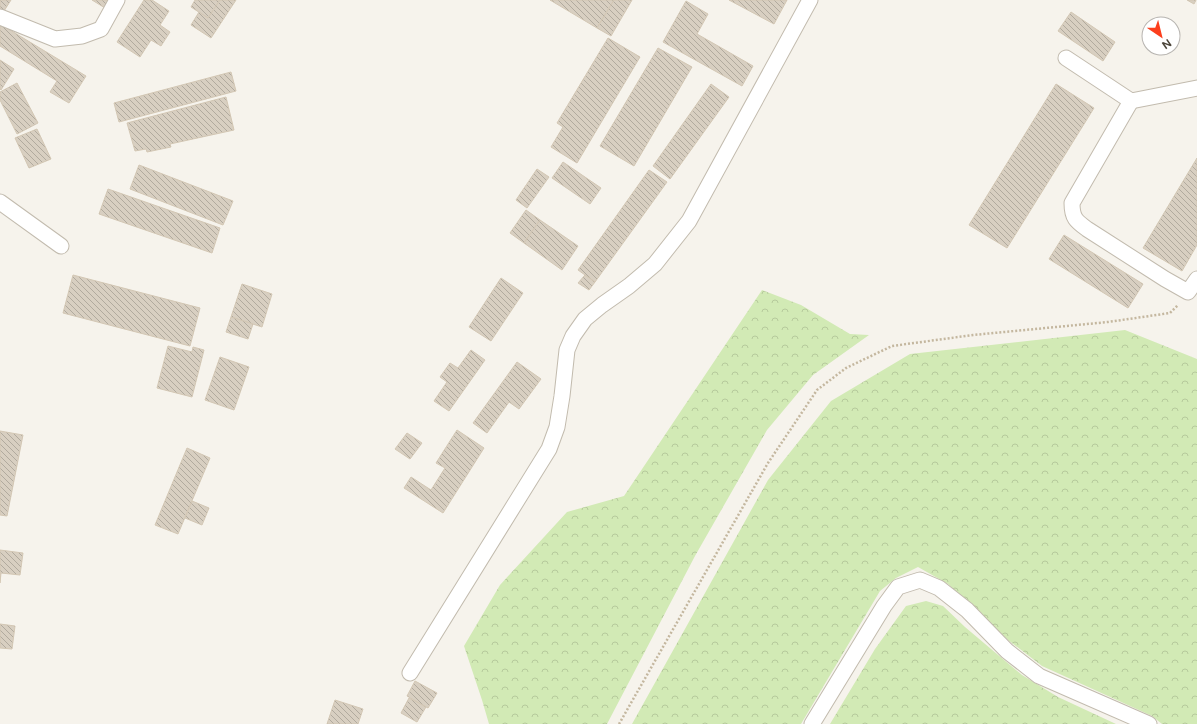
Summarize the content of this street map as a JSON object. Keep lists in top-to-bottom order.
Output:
{
  "north": "bottom right"
}
